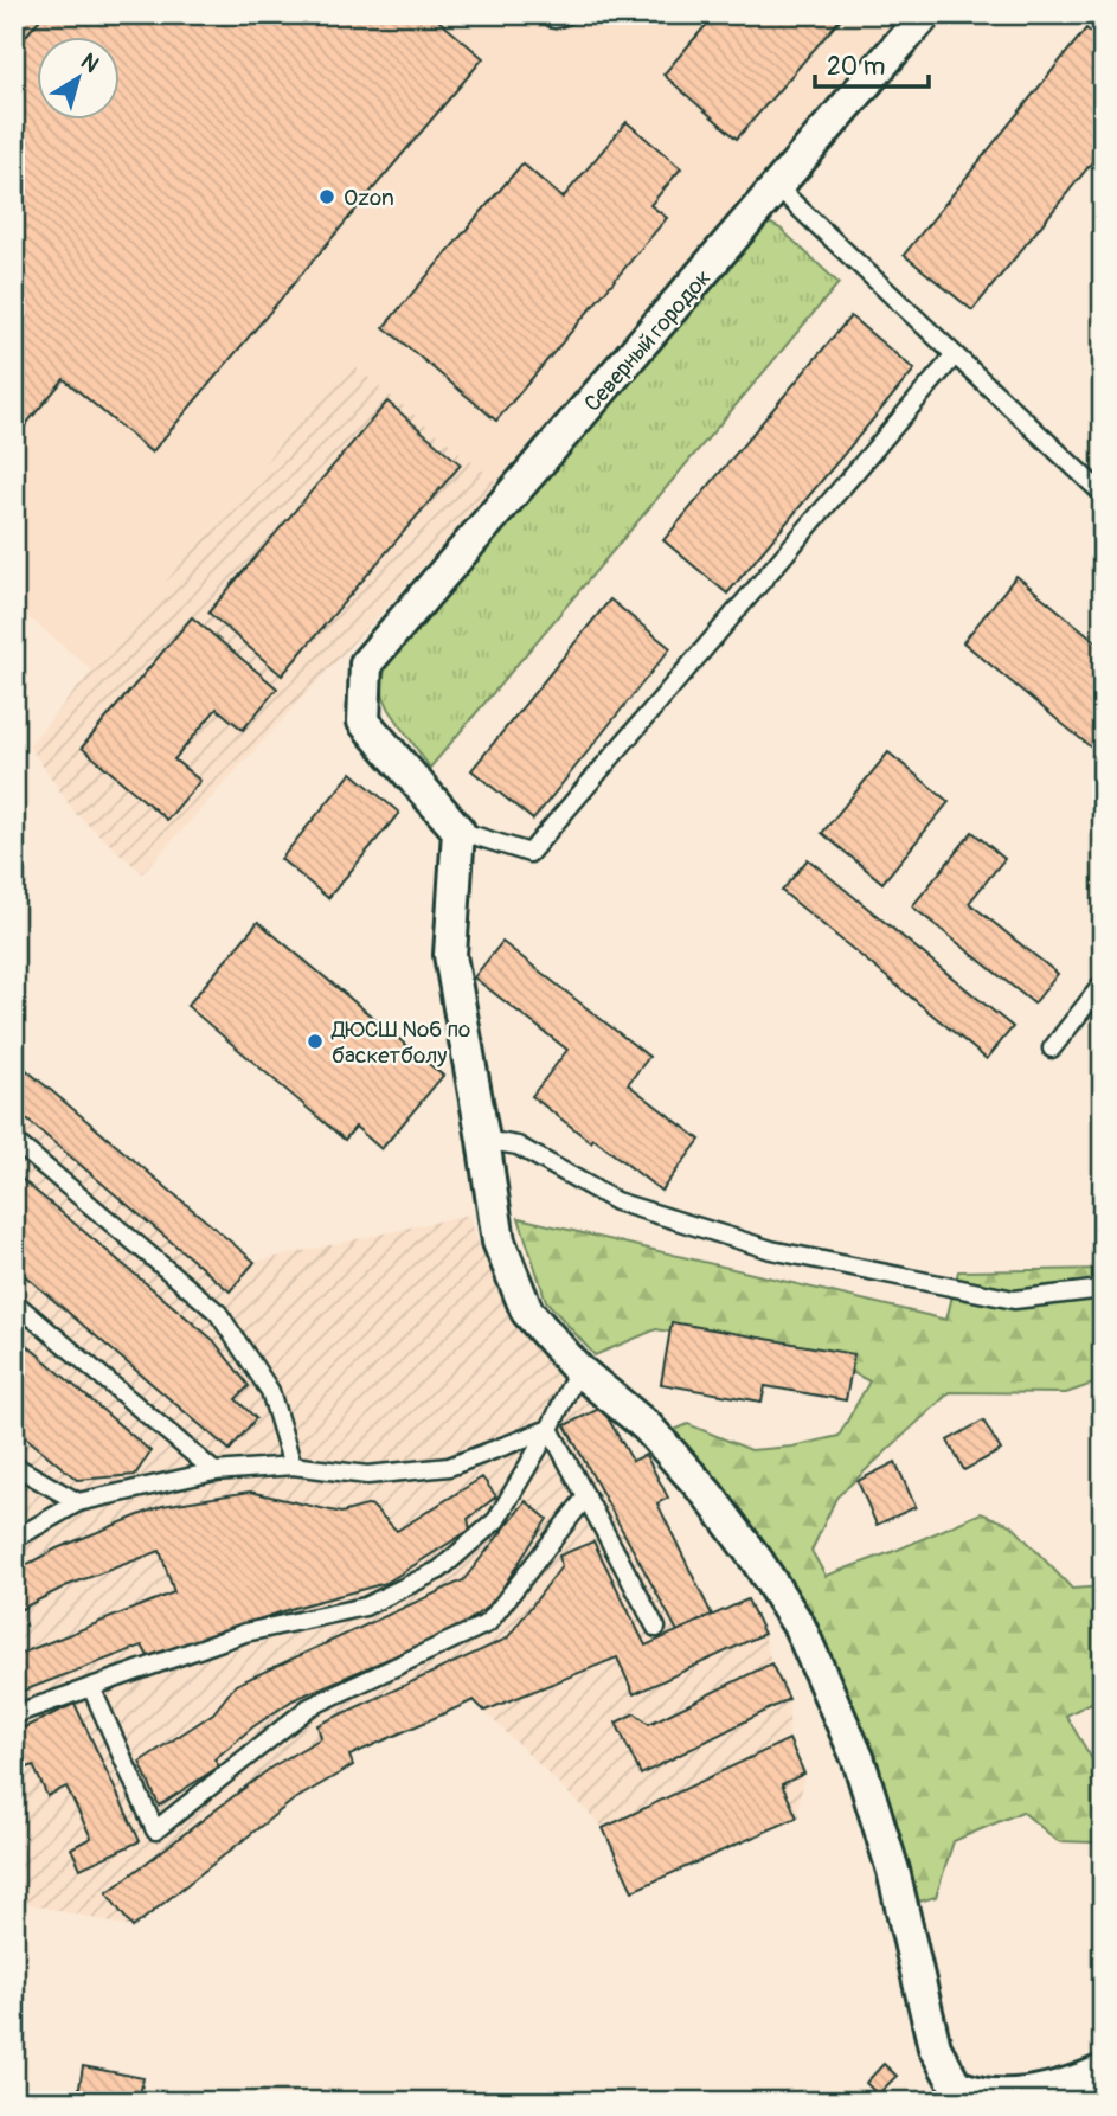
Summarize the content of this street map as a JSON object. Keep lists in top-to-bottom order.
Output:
{
  "streets": {
    "street": ["Северный городок"]
  },
  "places": ["Ozon", "ДЮСШ №6 по баскетболу"],
  "scale_bar": "20 m",
  "north": "top right"
}
